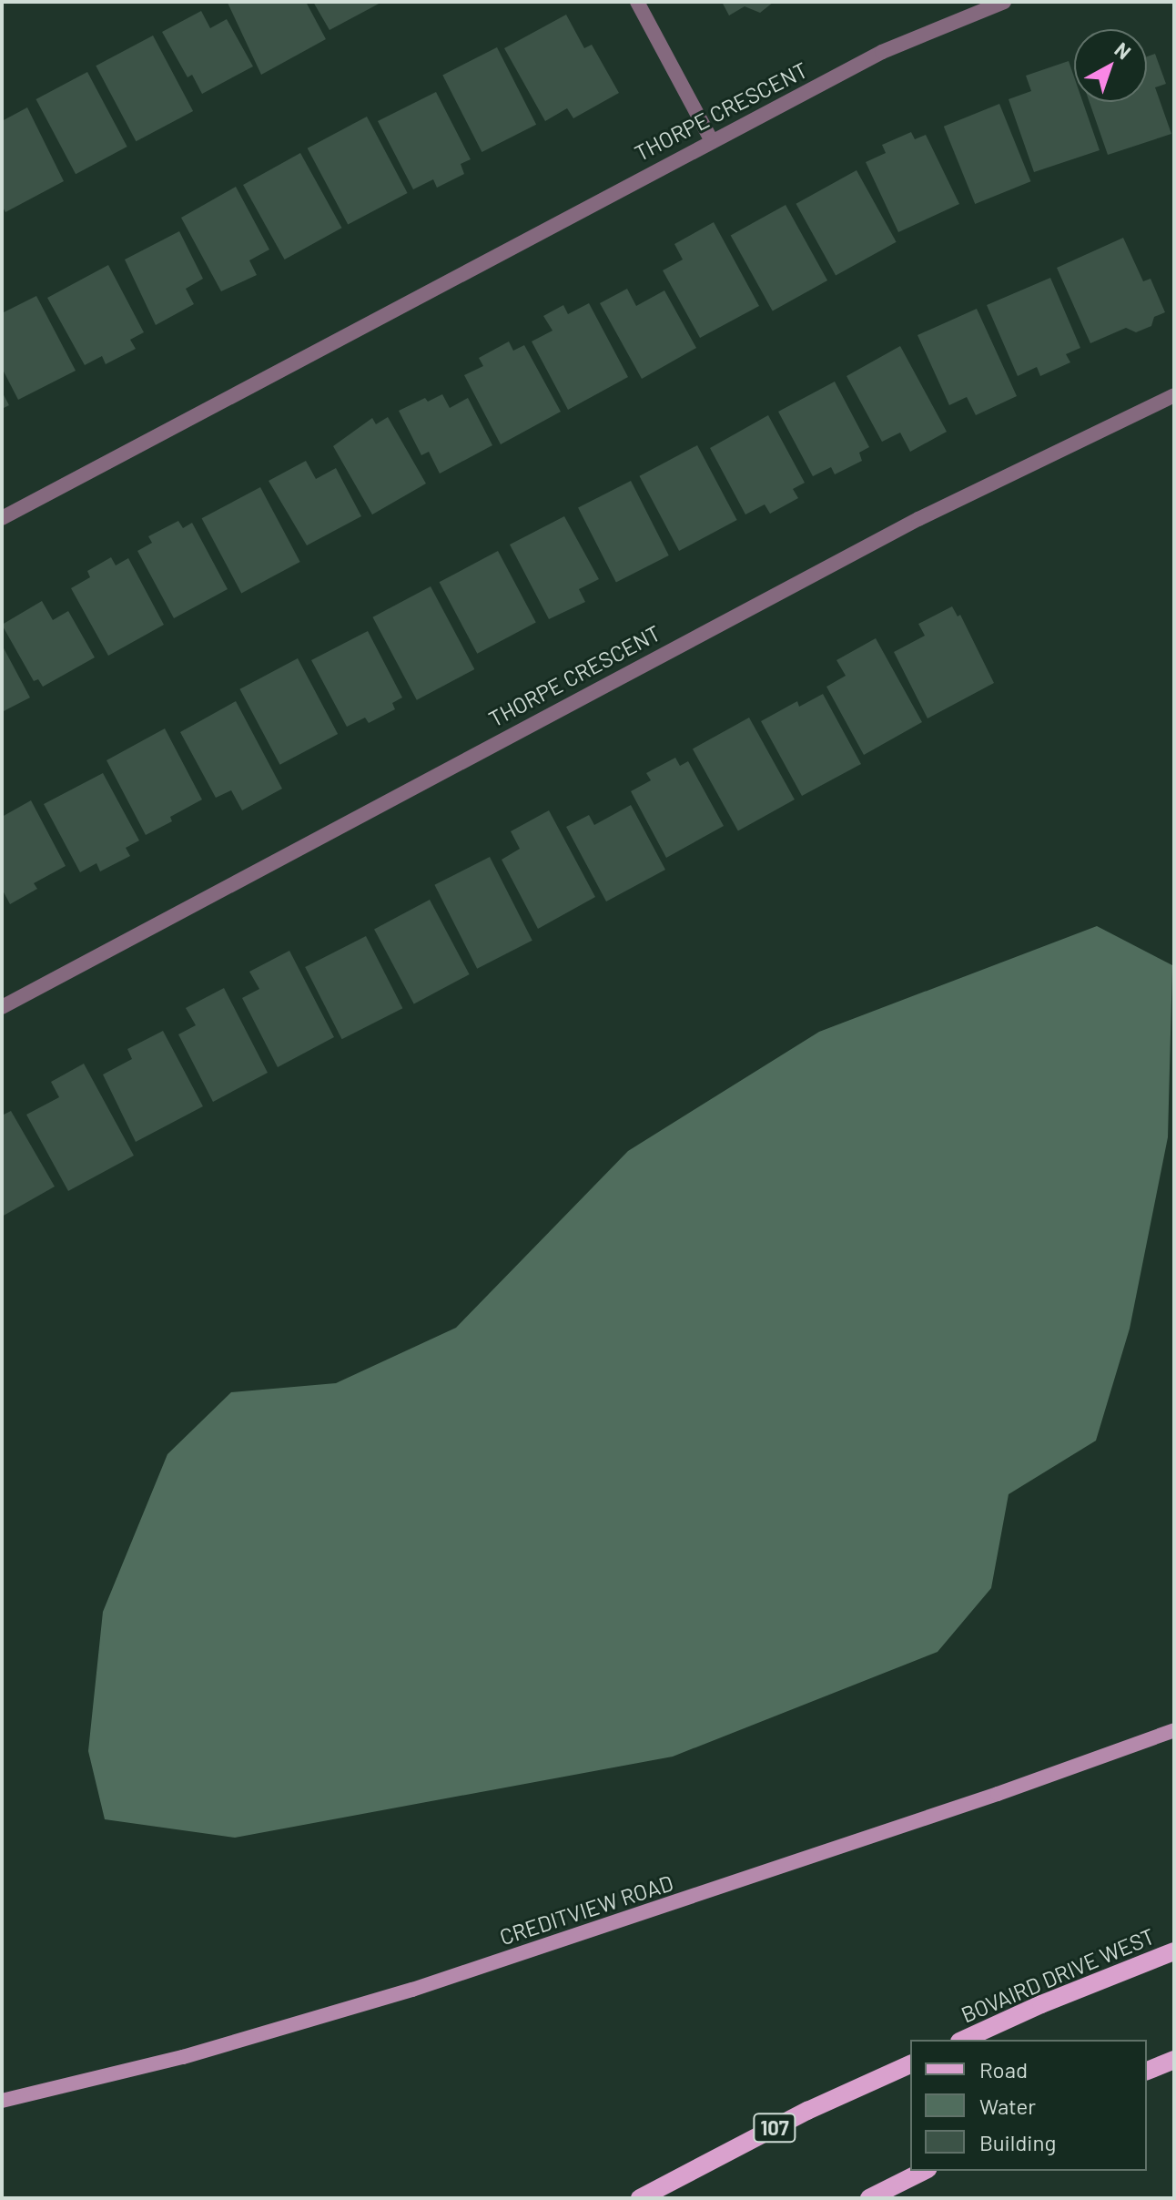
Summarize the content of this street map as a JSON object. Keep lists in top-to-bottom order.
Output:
{
  "streets": {
    "main road": ["BOVAIRD DRIVE WEST", "107"],
    "street": ["THORPE CRESCENT", "CREDITVIEW ROAD"]
  },
  "legend": ["Road", "Water", "Building"],
  "north": "top right"
}
